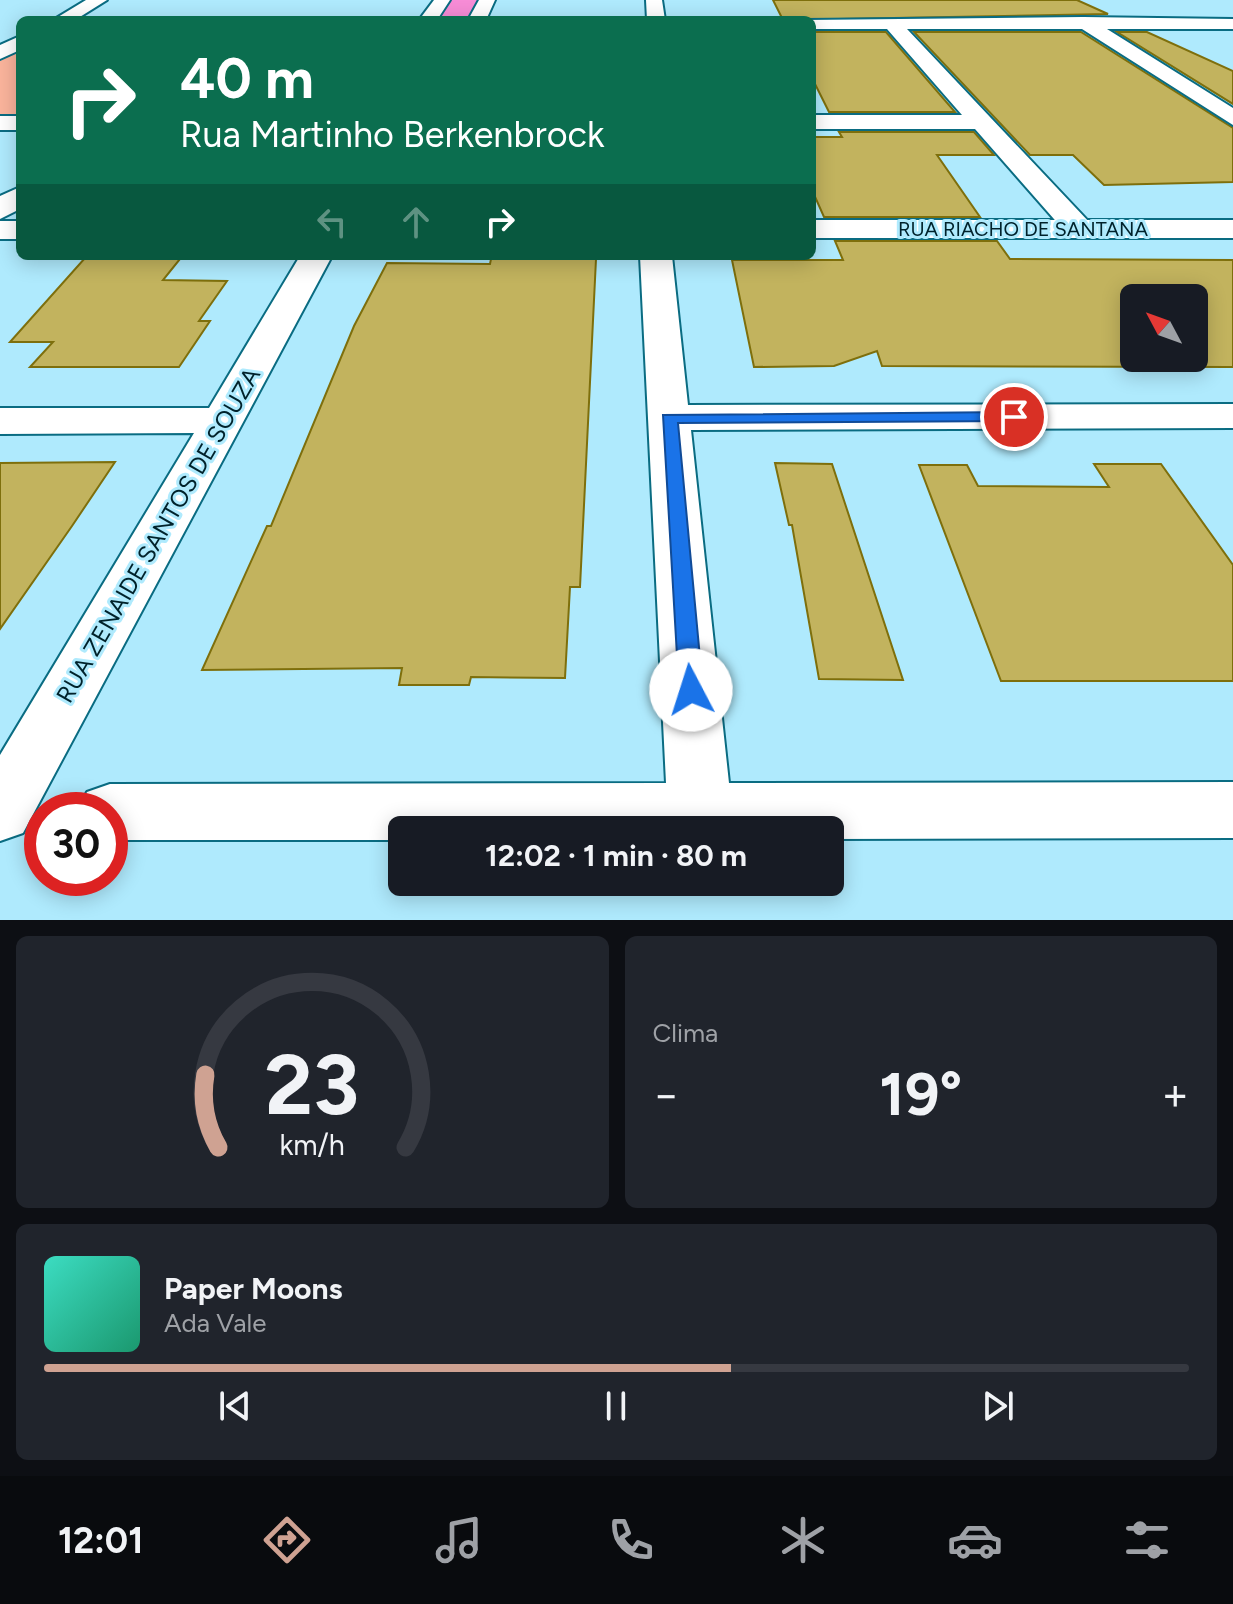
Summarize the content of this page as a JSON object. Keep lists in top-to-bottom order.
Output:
{
  "streets": {
    "street": ["RUA RIACHO DE SANTANA", "RUA ZENAIDE SANTOS DE SOUZA"]
  },
  "north": "top left",
  "page": {
    "turn": ["40 m", "Rua Martinho Berkenbrock"],
    "limit": "30",
    "trip": "12:02 · 1 min · 80 m",
    "tile": "Clima",
    "heat": ["−", "19°", "+"],
    "song": ["Paper Moons", "Ada Vale"],
    "tabs": "12:01",
    "gauge": ["23", "km/h"]
  }
}
